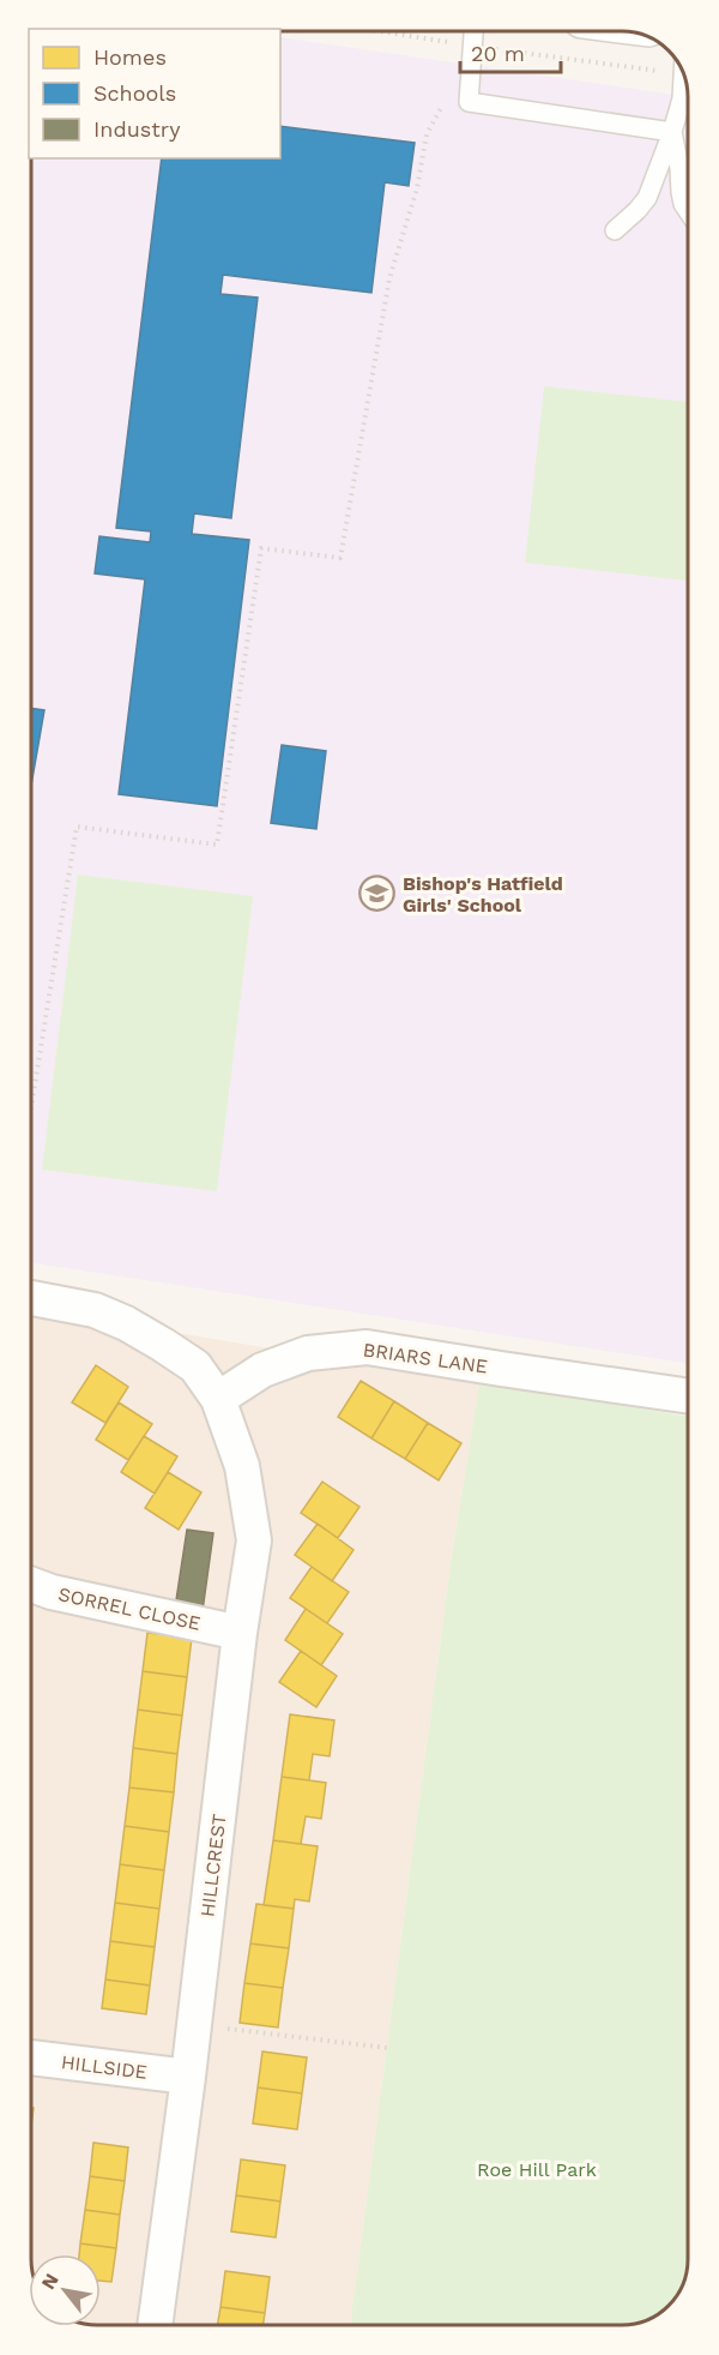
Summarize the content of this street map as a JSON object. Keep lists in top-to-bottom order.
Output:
{
  "streets": {
    "street": [
      "BRIARS LANE",
      "SORREL CLOSE",
      "HILLCREST",
      "HILLSIDE"
    ]
  },
  "crossings": [
    ["BRIARS LANE", "HILLCREST"],
    ["SORREL CLOSE", "HILLCREST"],
    ["HILLCREST", "HILLSIDE"]
  ],
  "parks": ["Roe Hill Park"],
  "places": {
    "school or university": ["Bishop's Hatfield Girls' School"]
  },
  "legend": ["Homes", "Schools", "Industry"],
  "scale_bar": "20 m",
  "north": "top left"
}
